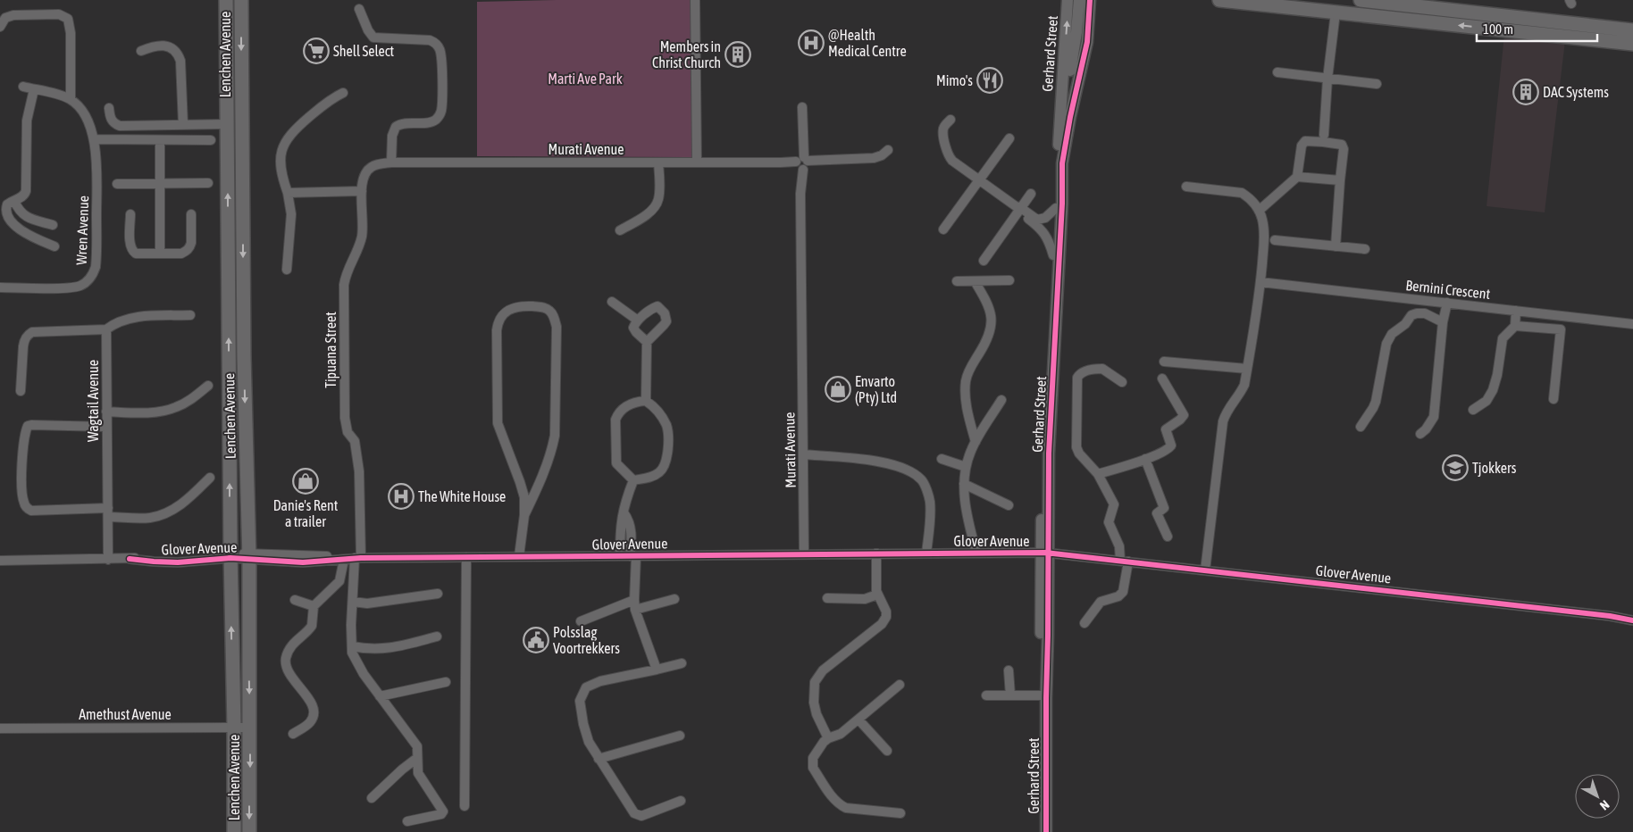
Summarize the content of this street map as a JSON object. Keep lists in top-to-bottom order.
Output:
{
  "streets": {
    "main road": ["Lenchen Avenue"],
    "street": [
      "Gerhard Street",
      "Murati Avenue",
      "Wren Avenue",
      "Bernini Crescent",
      "Tipuana Street",
      "Wagtail Avenue",
      "Glover Avenue",
      "Amethust Avenue"
    ]
  },
  "crossings": [
    ["Gerhard Street", "Glover Avenue"],
    ["Lenchen Avenue", "Glover Avenue"],
    ["Lenchen Avenue", "Amethust Avenue"],
    ["Murati Avenue", "Tipuana Street"],
    ["Murati Avenue", "Glover Avenue"],
    ["Tipuana Street", "Glover Avenue"],
    ["Wagtail Avenue", "Glover Avenue"]
  ],
  "parks": ["Marti Ave Park"],
  "places": {
    "hospital": ["@Health Medical Centre", "The White House"],
    "supermarket": ["Shell Select"],
    "building": ["Members in Christ Church", "DAC Systems"],
    "restaurant": ["Mimo's"],
    "shop": ["Envarto (Pty) Ltd", "Danie's Rent a trailer"],
    "school or university": ["Tjokkers"],
    "public building": ["Polsslag Voortrekkers"]
  },
  "scale_bar": "100 m",
  "north": "bottom right"
}
